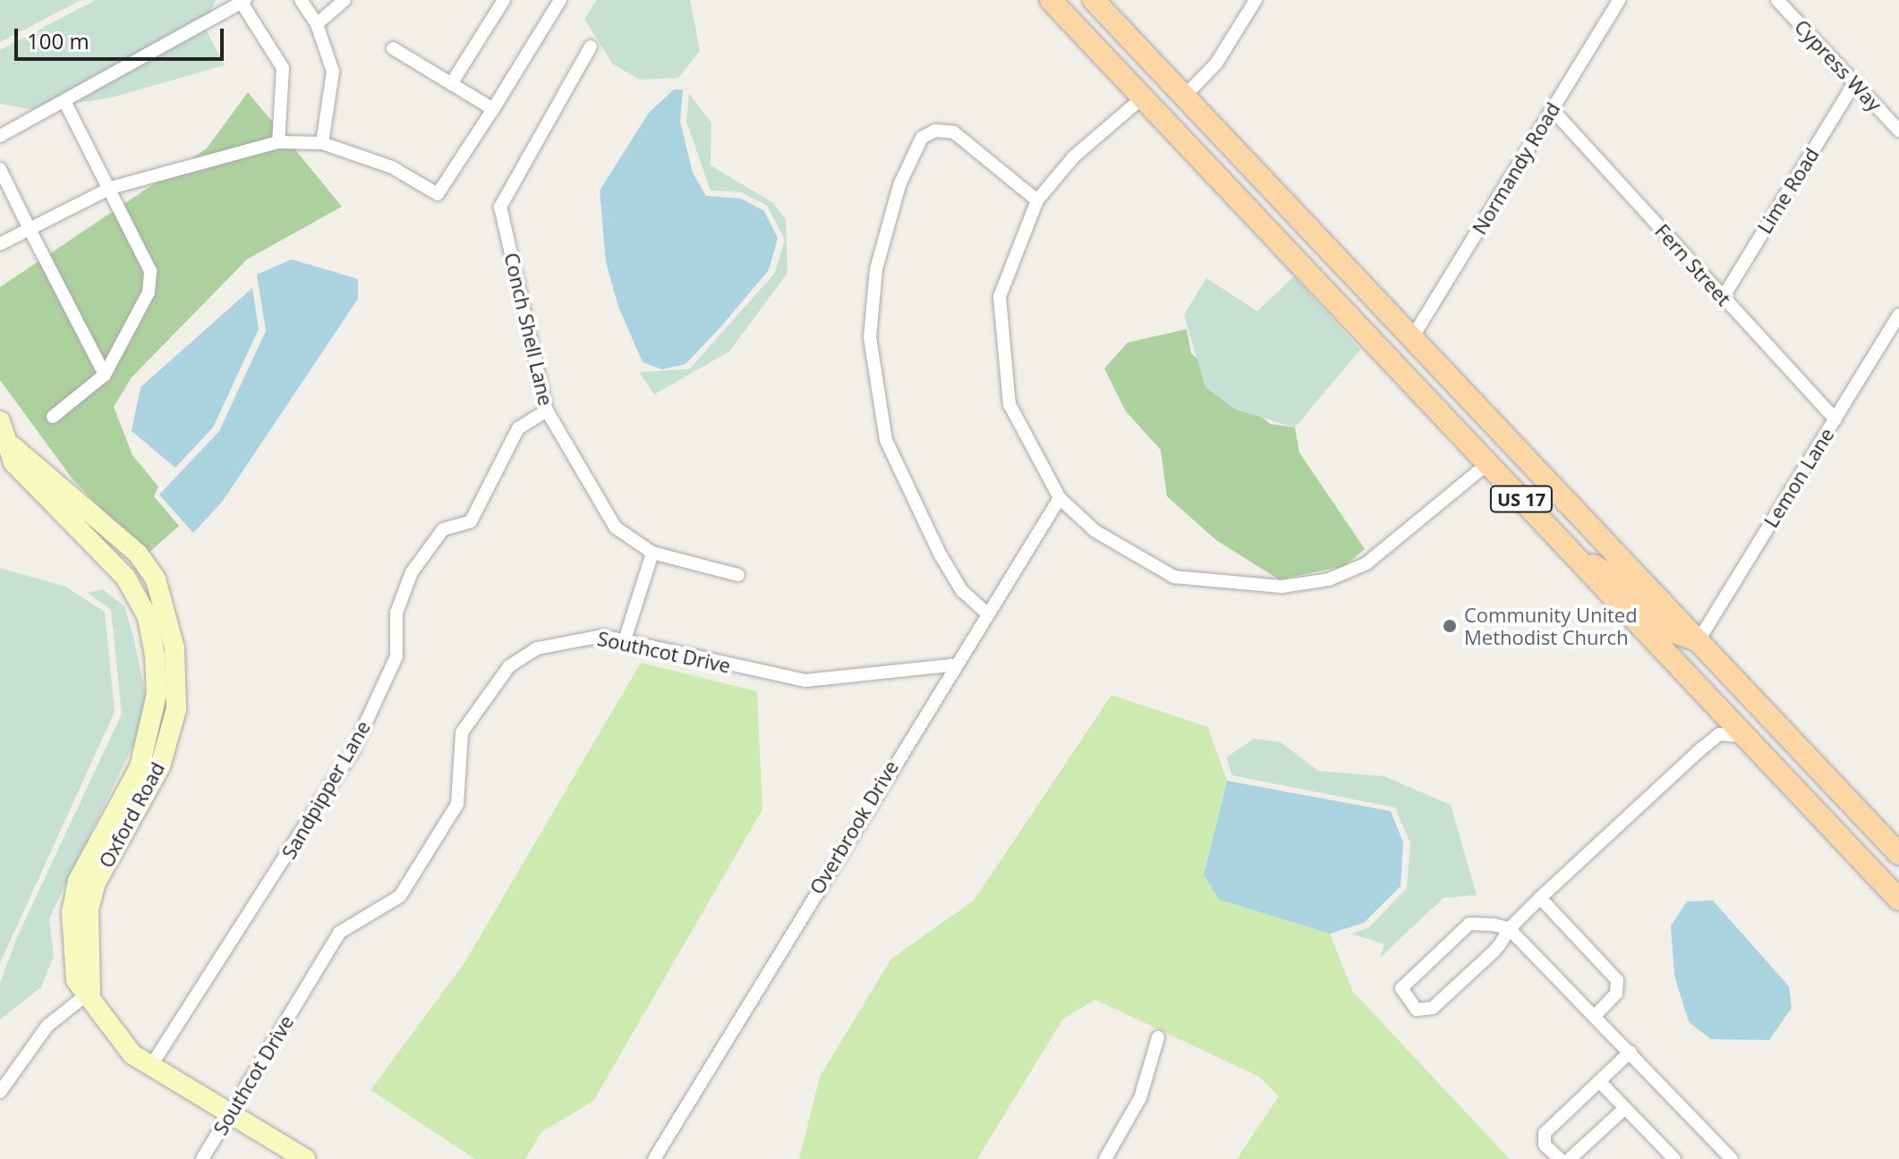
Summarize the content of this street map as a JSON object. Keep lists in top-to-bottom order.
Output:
{
  "streets": {
    "main road": ["US 17"],
    "street": [
      "Cypress Way",
      "Normandy Road",
      "Lime Road",
      "Fern Street",
      "Conch Shell Lane",
      "Lemon Lane",
      "Southcot Drive",
      "Sandpipper Lane",
      "Oxford Road",
      "Overbrook Drive"
    ]
  },
  "crossings": [
    ["Cypress Way", "Lime Road"],
    ["Normandy Road", "Fern Street"],
    ["Normandy Road", "US 17"],
    ["Lime Road", "Fern Street"],
    ["Fern Street", "Lemon Lane"],
    ["Conch Shell Lane", "Sandpipper Lane"],
    ["Lemon Lane", "US 17"],
    ["Southcot Drive", "Oxford Road"],
    ["Southcot Drive", "Overbrook Drive"],
    ["Sandpipper Lane", "Oxford Road"]
  ],
  "places": ["Community United Methodist Church"],
  "scale_bar": "100 m"
}
